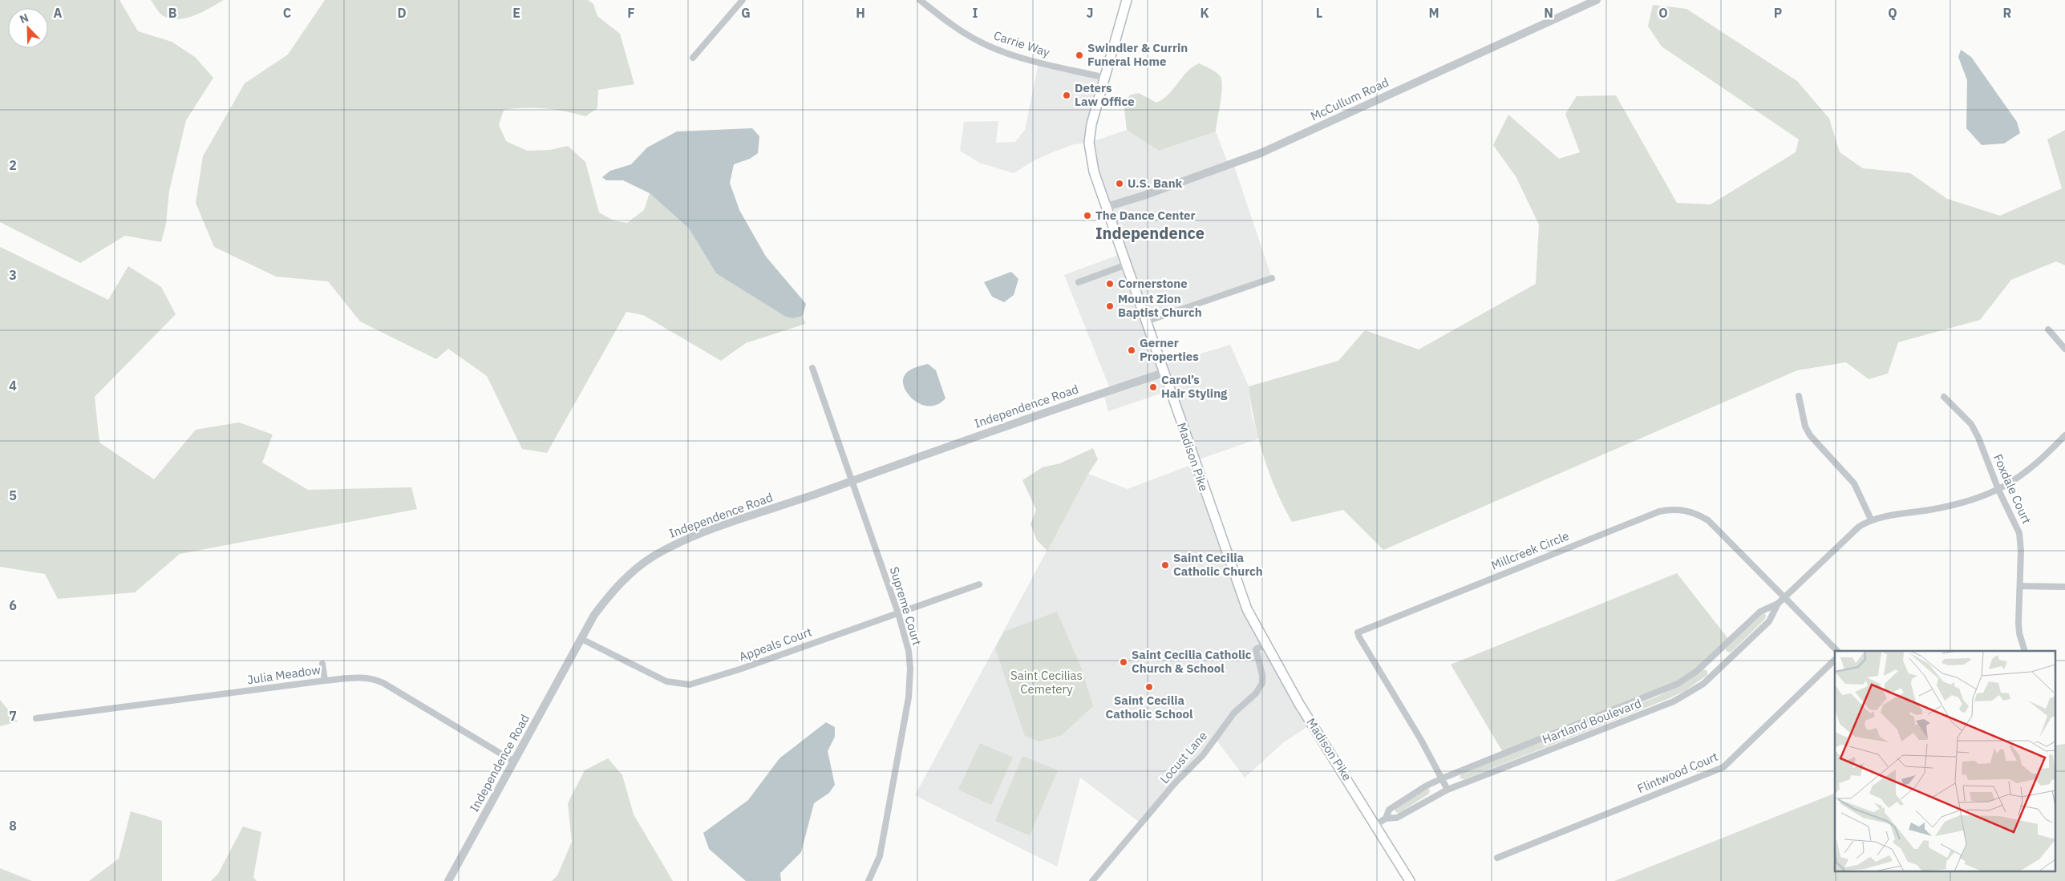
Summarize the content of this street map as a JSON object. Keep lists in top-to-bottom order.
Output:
{
  "streets": {
    "main road": ["Madison Pike"],
    "street": [
      "Carrie Way",
      "McCullum Road",
      "Independence Road",
      "Foxdale Court",
      "Millcreek Circle",
      "Supreme Court",
      "Appeals Court",
      "Julia Meadow",
      "Hartland Boulevard",
      "Locust Lane",
      "Flintwood Court"
    ]
  },
  "crossings": [
    ["Carrie Way", "Madison Pike"],
    ["McCullum Road", "Madison Pike"],
    ["Independence Road", "Madison Pike"],
    ["Independence Road", "Supreme Court"],
    ["Independence Road", "Appeals Court"],
    ["Independence Road", "Julia Meadow"],
    ["Madison Pike", "Hartland Boulevard"],
    ["Madison Pike", "Locust Lane"],
    ["Foxdale Court", "Hartland Boulevard"],
    ["Millcreek Circle", "Hartland Boulevard"],
    ["Supreme Court", "Appeals Court"]
  ],
  "districts": ["Independence"],
  "parks": ["Saint Cecilias Cemetery"],
  "places": [
    "Swindler & Currin Funeral Home",
    "Deters Law Office",
    "U.S. Bank",
    "The Dance Center",
    "Cornerstone",
    "Mount Zion Baptist Church",
    "Gerner Properties",
    "Carol’s Hair Styling",
    "Saint Cecilia Catholic Church",
    "Saint Cecilia Catholic Church & School",
    "Saint Cecilia Catholic School"
  ],
  "north": "top left",
  "grid": {
    "columns": [
      "A",
      "B",
      "C",
      "D",
      "E",
      "F",
      "G",
      "H",
      "I",
      "J",
      "K",
      "L",
      "M",
      "N",
      "O",
      "P",
      "Q",
      "R"
    ],
    "rows": [
      "2",
      "3",
      "4",
      "5",
      "6",
      "7",
      "8"
    ]
  }
}
